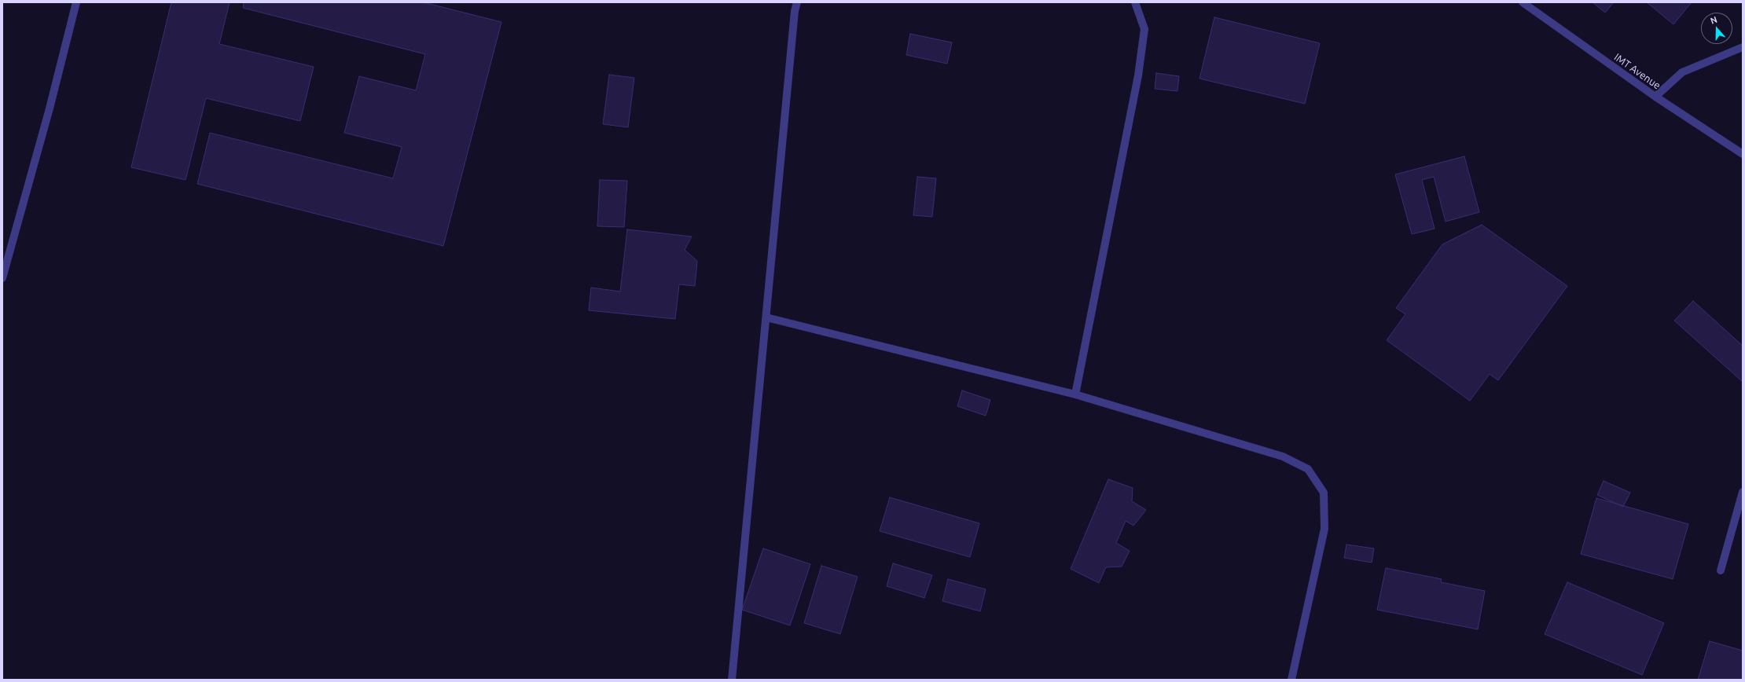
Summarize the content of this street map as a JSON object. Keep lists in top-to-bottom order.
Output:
{
  "streets": {
    "street": ["IMT Avenue"]
  },
  "north": "top"
}
